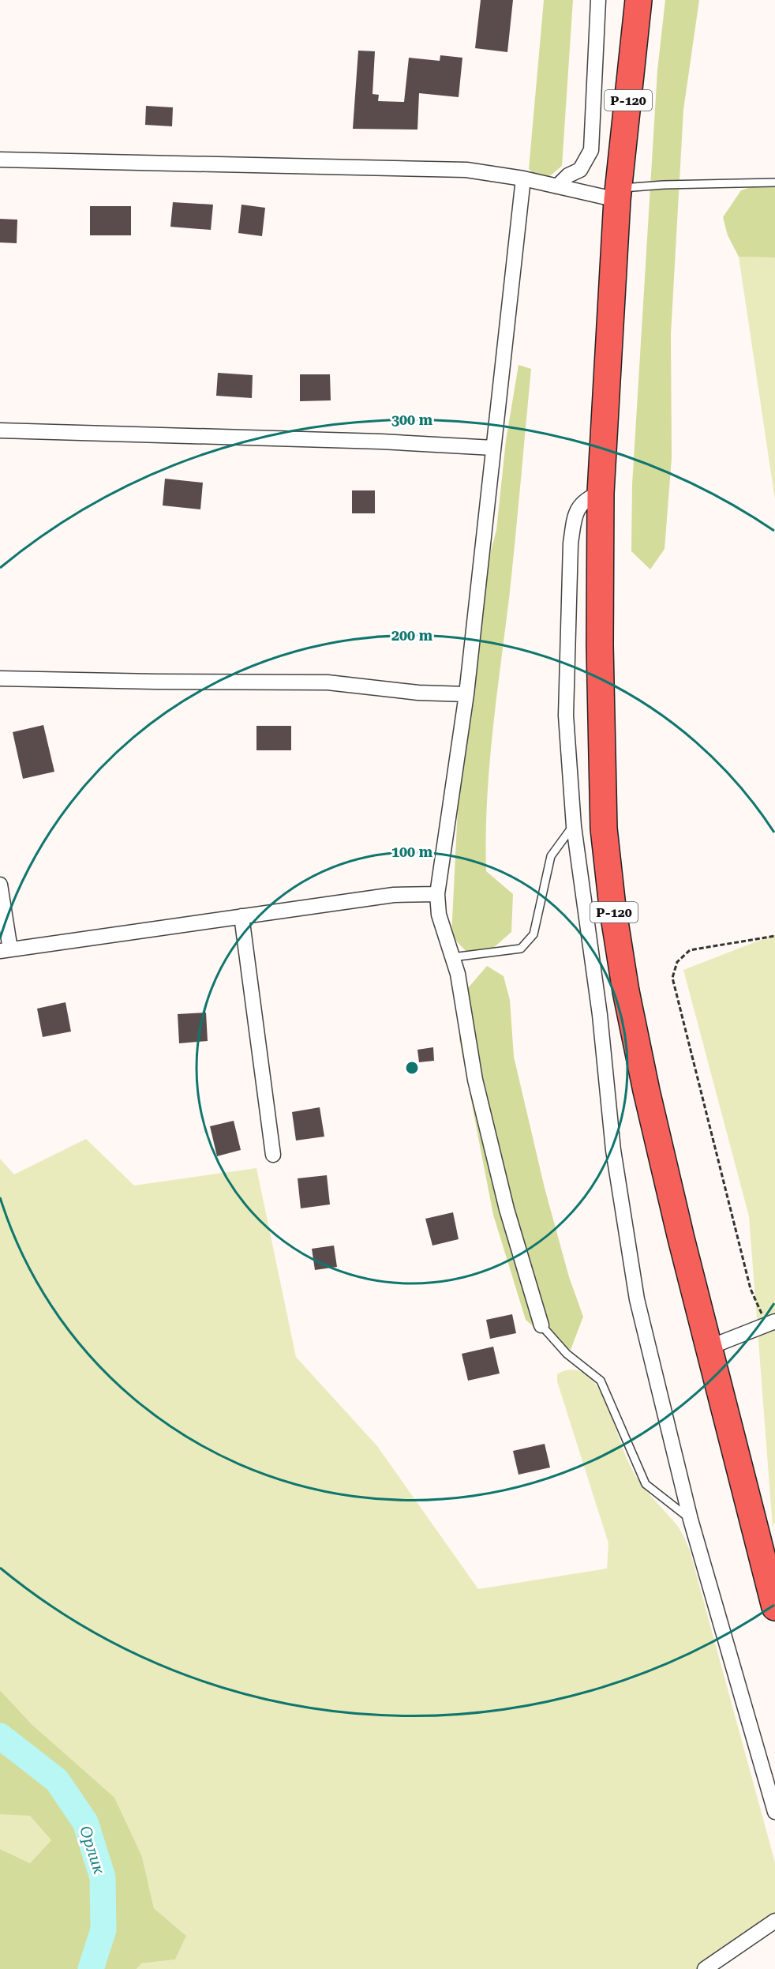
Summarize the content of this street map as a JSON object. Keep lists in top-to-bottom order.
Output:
{
  "streets": {
    "highway": ["Р-120"]
  },
  "water": ["Орлик"],
  "rings": ["300 m", "200 m", "100 m"]
}
